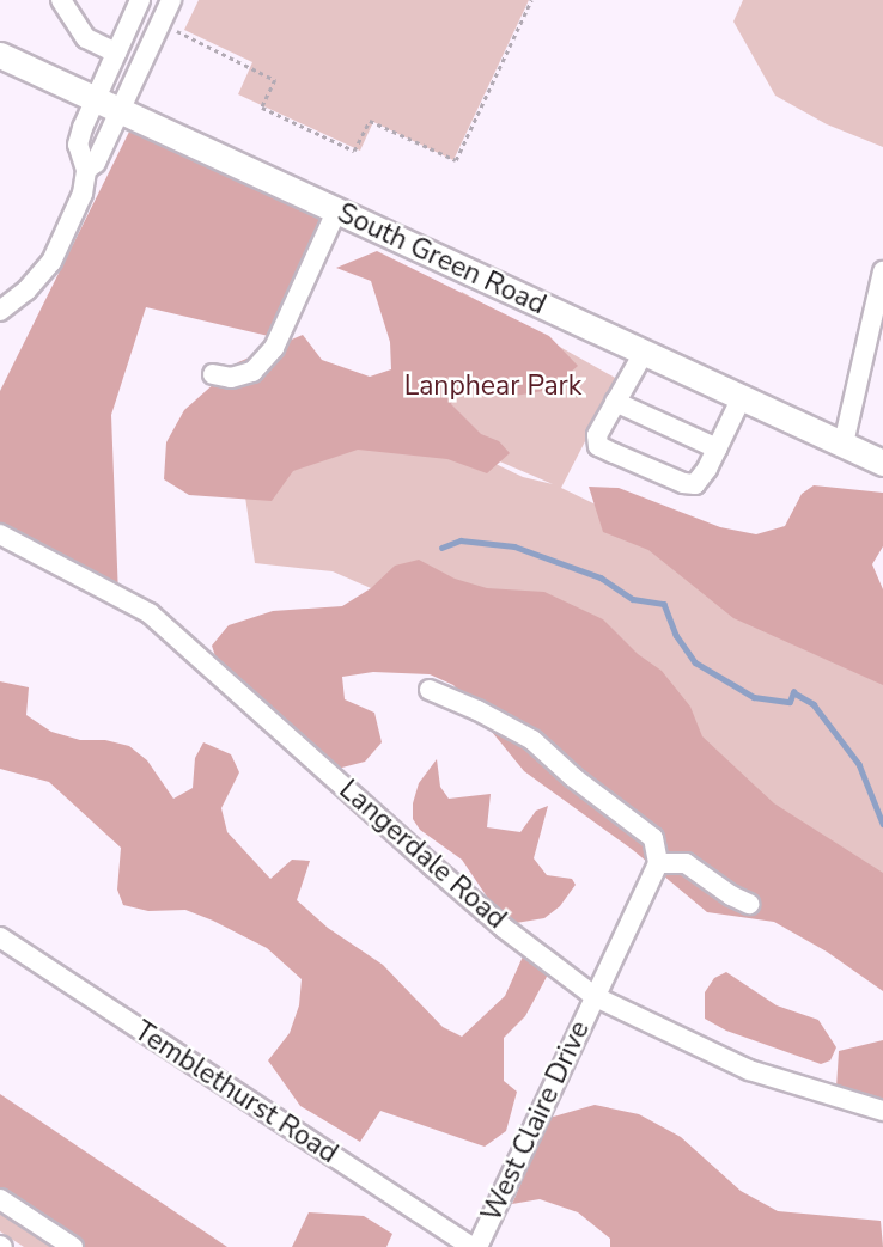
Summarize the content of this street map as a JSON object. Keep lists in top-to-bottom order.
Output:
{
  "streets": {
    "main road": ["South Green Road"],
    "street": ["Langerdale Road", "Temblethurst Road", "West Claire Drive"]
  },
  "crossings": [
    ["Langerdale Road", "West Claire Drive"]
  ],
  "parks": ["Lanphear Park"]
}
